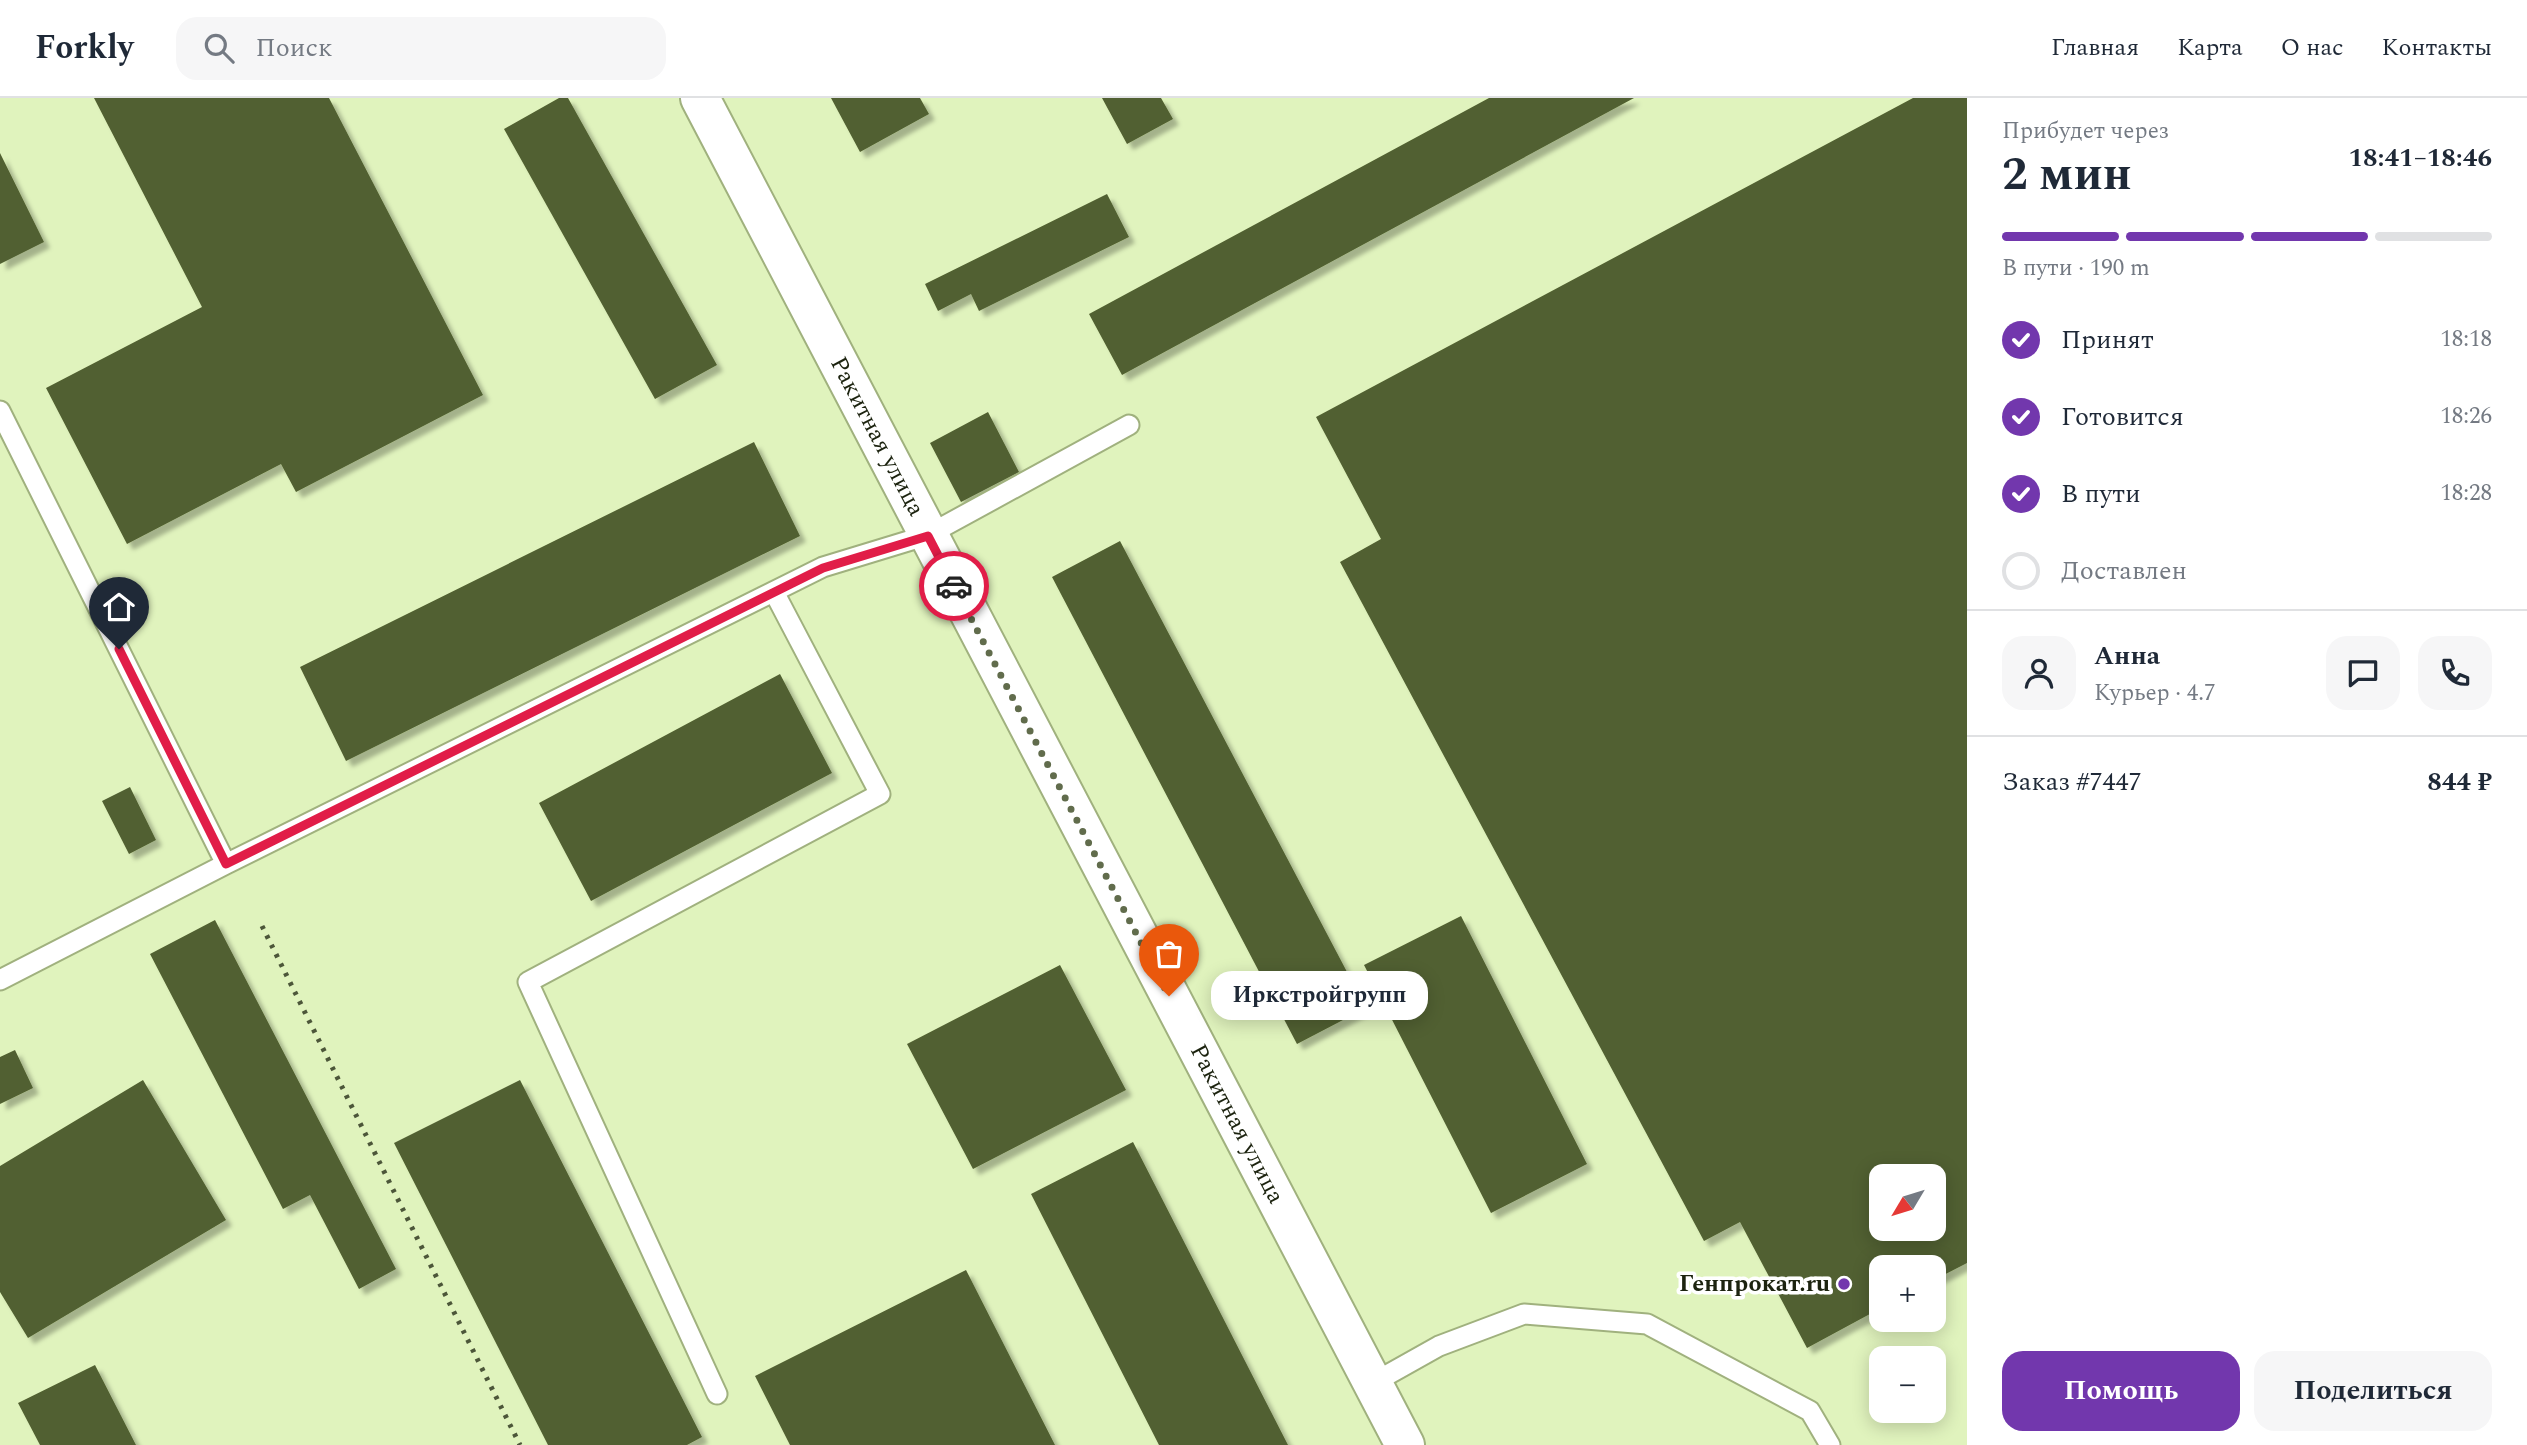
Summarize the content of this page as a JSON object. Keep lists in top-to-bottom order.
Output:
{
  "streets": {
    "street": ["Ракитная улица"]
  },
  "places": ["Иркстройгрупп", "Генпрокат.ru"],
  "north": "bottom left",
  "page": {
    "header": "Forkly",
    "search": "Поиск",
    "nav": [
      "Главная",
      "Карта",
      "О нас",
      "Контакты"
    ],
    "heading": ["2 мин", "Прибудет через", "18:41–18:46"],
    "panel": [
      "Анна",
      "Курьер · 4.7",
      "Заказ #7447",
      "844 ₽"
    ],
    "bar": "В пути · 190 m",
    "list": [
      ["Принят", "18:18"],
      ["Готовится", "18:26"],
      ["В пути", "18:28"],
      "Доставлен"
    ],
    "bubble": "Иркстройгрупп",
    "map_buttons": ["+", "−"],
    "buttons": ["Помощь", "Поделиться"]
  }
}
